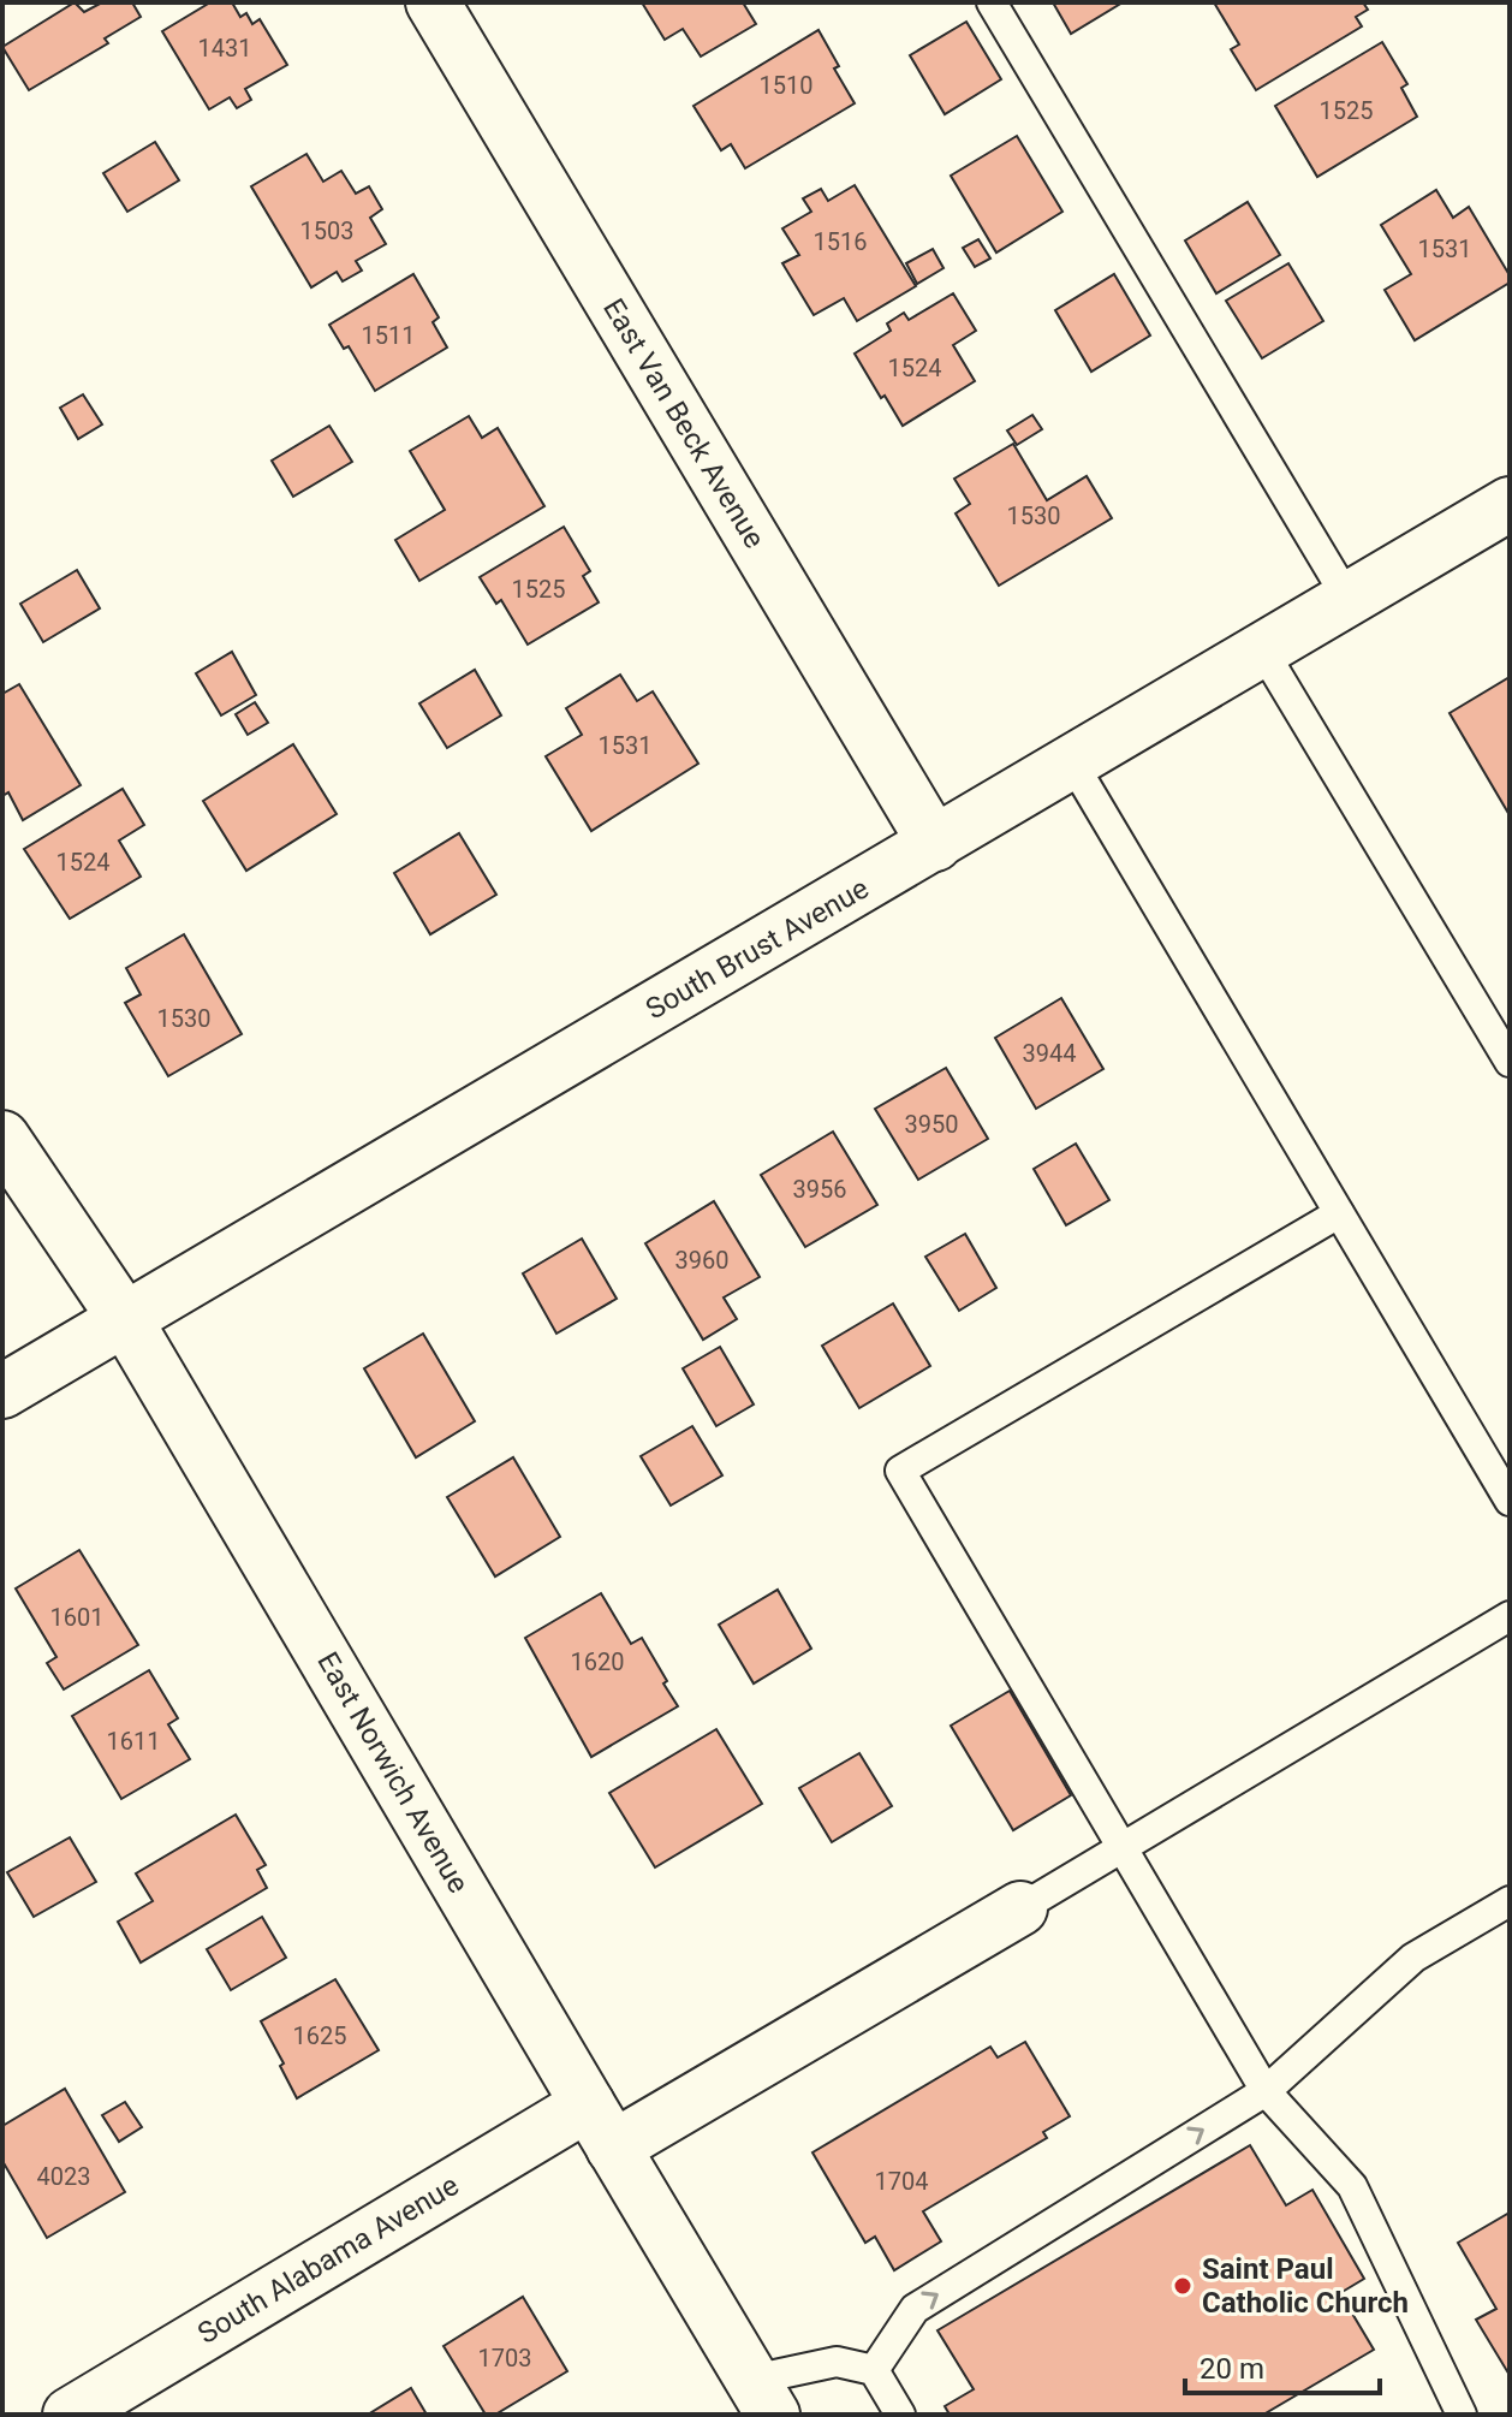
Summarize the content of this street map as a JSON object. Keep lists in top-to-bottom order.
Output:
{
  "streets": {
    "street": [
      "East Van Beck Avenue",
      "South Brust Avenue",
      "East Norwich Avenue",
      "South Alabama Avenue"
    ]
  },
  "crossings": [
    ["East Van Beck Avenue", "South Brust Avenue"],
    ["South Brust Avenue", "East Norwich Avenue"],
    ["East Norwich Avenue", "South Alabama Avenue"]
  ],
  "places": ["Saint Paul Catholic Church"],
  "house_numbers": [
    "1431",
    "1510",
    "1525",
    "1503",
    "1516",
    "1531",
    "1511",
    "1524",
    "1530",
    "1525",
    "1531",
    "1524",
    "1530",
    "3944",
    "3950",
    "3956",
    "3960",
    "1601",
    "1620",
    "1611",
    "1625",
    "4023",
    "1704",
    "1703"
  ],
  "scale_bar": "20 m"
}
